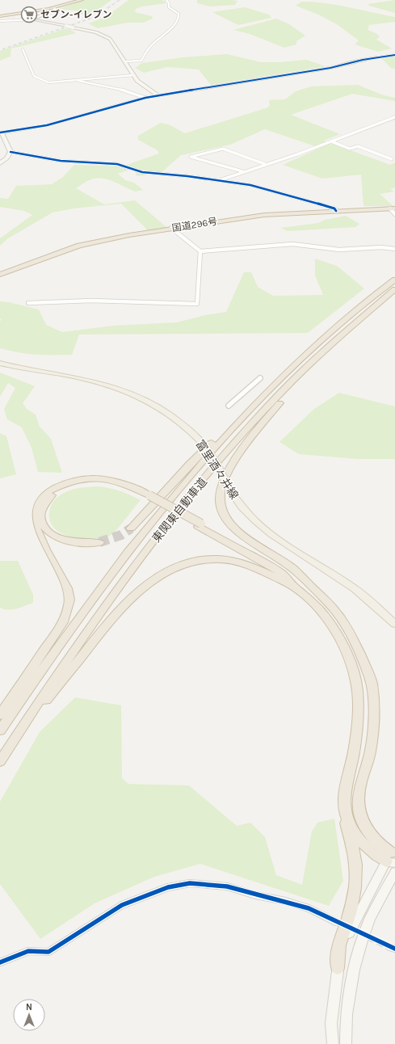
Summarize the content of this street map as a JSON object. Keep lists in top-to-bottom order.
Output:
{
  "streets": {
    "highway": ["国道296号", "東関東自動車道"],
    "main road": ["富里酒々井線"]
  },
  "places": {
    "supermarket": ["セブン-イレブン"]
  },
  "north": "top"
}
